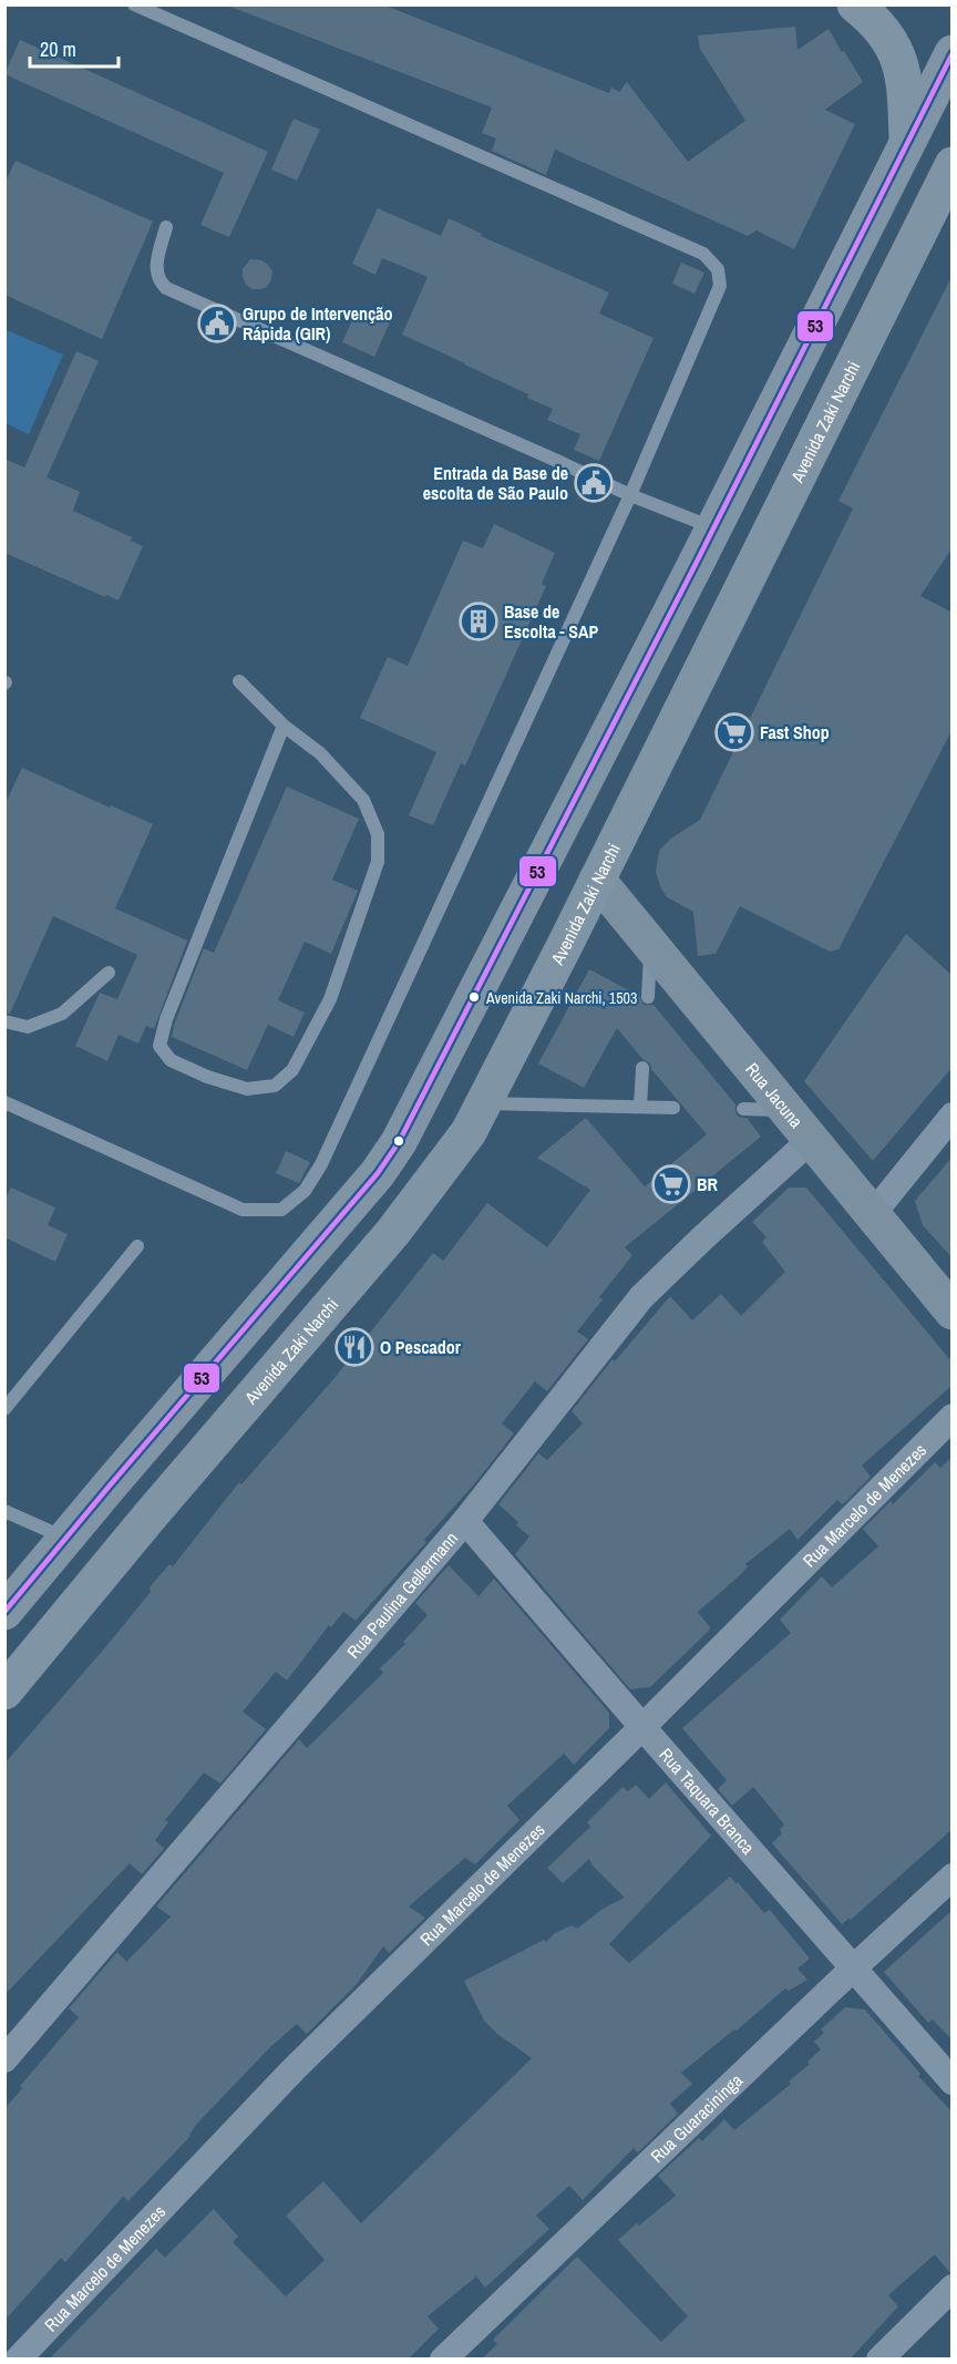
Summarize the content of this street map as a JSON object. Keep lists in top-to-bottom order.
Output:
{
  "streets": {
    "main road": ["Avenida Zaki Narchi", "Rua Jacuna"],
    "street": [
      "Rua Marcelo de Menezes",
      "Rua Paulina Gellermann",
      "Rua Taquara Branca",
      "Rua Guaracininga"
    ]
  },
  "crossings": [
    ["Avenida Zaki Narchi", "Rua Jacuna"],
    ["Rua Jacuna", "Rua Paulina Gellermann"],
    ["Rua Marcelo de Menezes", "Rua Taquara Branca"],
    ["Rua Paulina Gellermann", "Rua Taquara Branca"],
    ["Rua Taquara Branca", "Rua Guaracininga"]
  ],
  "places": {
    "public building": ["Grupo de Intervenção Rápida (GIR)", "Entrada da Base de escolta de São Paulo"],
    "building": ["Base de Escolta - SAP"],
    "supermarket": ["Fast Shop", "BR"],
    "other": ["Avenida Zaki Narchi, 1503"],
    "restaurant": ["O Pescador"]
  },
  "lines": ["transit line 53"],
  "scale_bar": "20 m"
}
